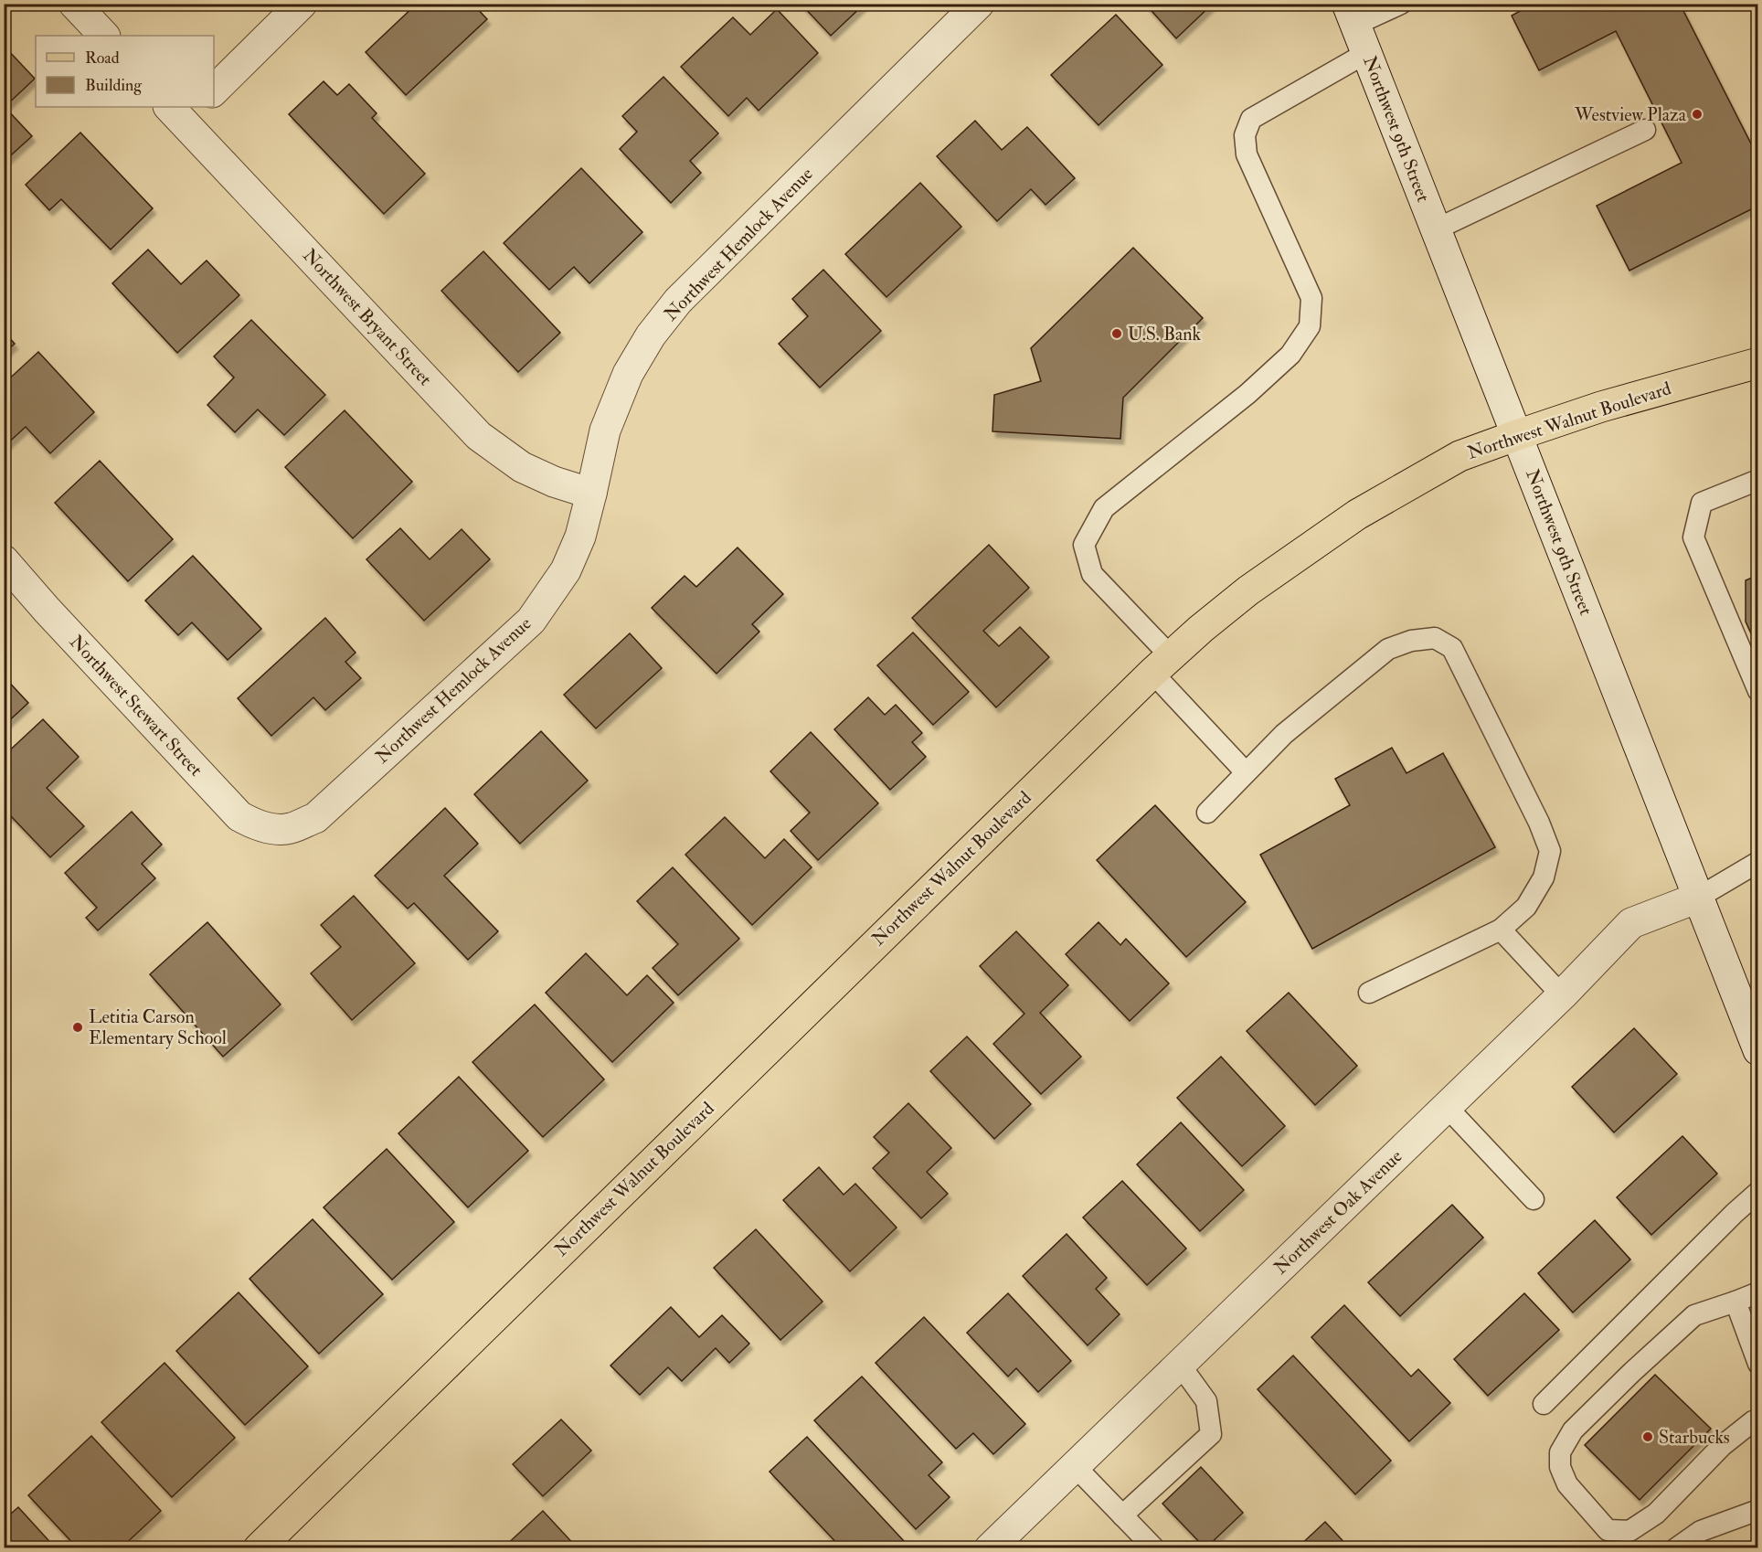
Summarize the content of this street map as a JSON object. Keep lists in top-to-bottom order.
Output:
{
  "streets": {
    "main road": ["Northwest Walnut Boulevard"],
    "street": [
      "Northwest 9th Street",
      "Northwest Hemlock Avenue",
      "Northwest Bryant Street",
      "Northwest Stewart Street",
      "Northwest Oak Avenue"
    ]
  },
  "crossings": [
    ["Northwest 9th Street", "Northwest Walnut Boulevard"],
    ["Northwest 9th Street", "Northwest Oak Avenue"],
    ["Northwest Hemlock Avenue", "Northwest Bryant Street"],
    ["Northwest Hemlock Avenue", "Northwest Stewart Street"]
  ],
  "places": [
    "Westview Plaza",
    "U.S. Bank",
    "Letitia Carson Elementary School",
    "Starbucks"
  ],
  "legend": ["Road", "Building"]
}
